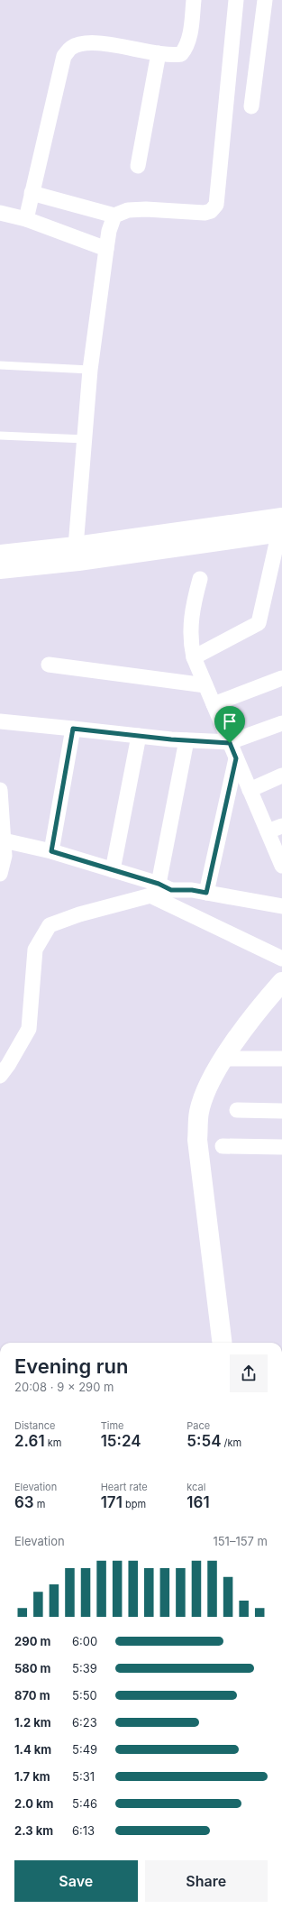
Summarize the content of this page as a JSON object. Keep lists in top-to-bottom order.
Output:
{
  "page": {
    "heading": ["Evening run", "20:08 · 9 × 290 m"],
    "stats": [
      ["Distance", "2.61 km"],
      ["Time", "15:24"],
      ["Pace", "5:54 /km"],
      ["Elevation", "63 m"],
      ["Heart rate", "171 bpm"],
      ["kcal", "161"]
    ],
    "chart": ["Elevation", "151–157 m"],
    "list": [
      {
        "name": "290 m",
        "note": "6:00"
      },
      {
        "name": "580 m",
        "note": "5:39"
      },
      {
        "name": "870 m",
        "note": "5:50"
      },
      {
        "name": "1.2 km",
        "note": "6:23"
      },
      {
        "name": "1.4 km",
        "note": "5:49"
      },
      {
        "name": "1.7 km",
        "note": "5:31"
      },
      {
        "name": "2.0 km",
        "note": "5:46"
      },
      {
        "name": "2.3 km",
        "note": "6:13"
      }
    ],
    "buttons": ["Save", "Share"]
  }
}
